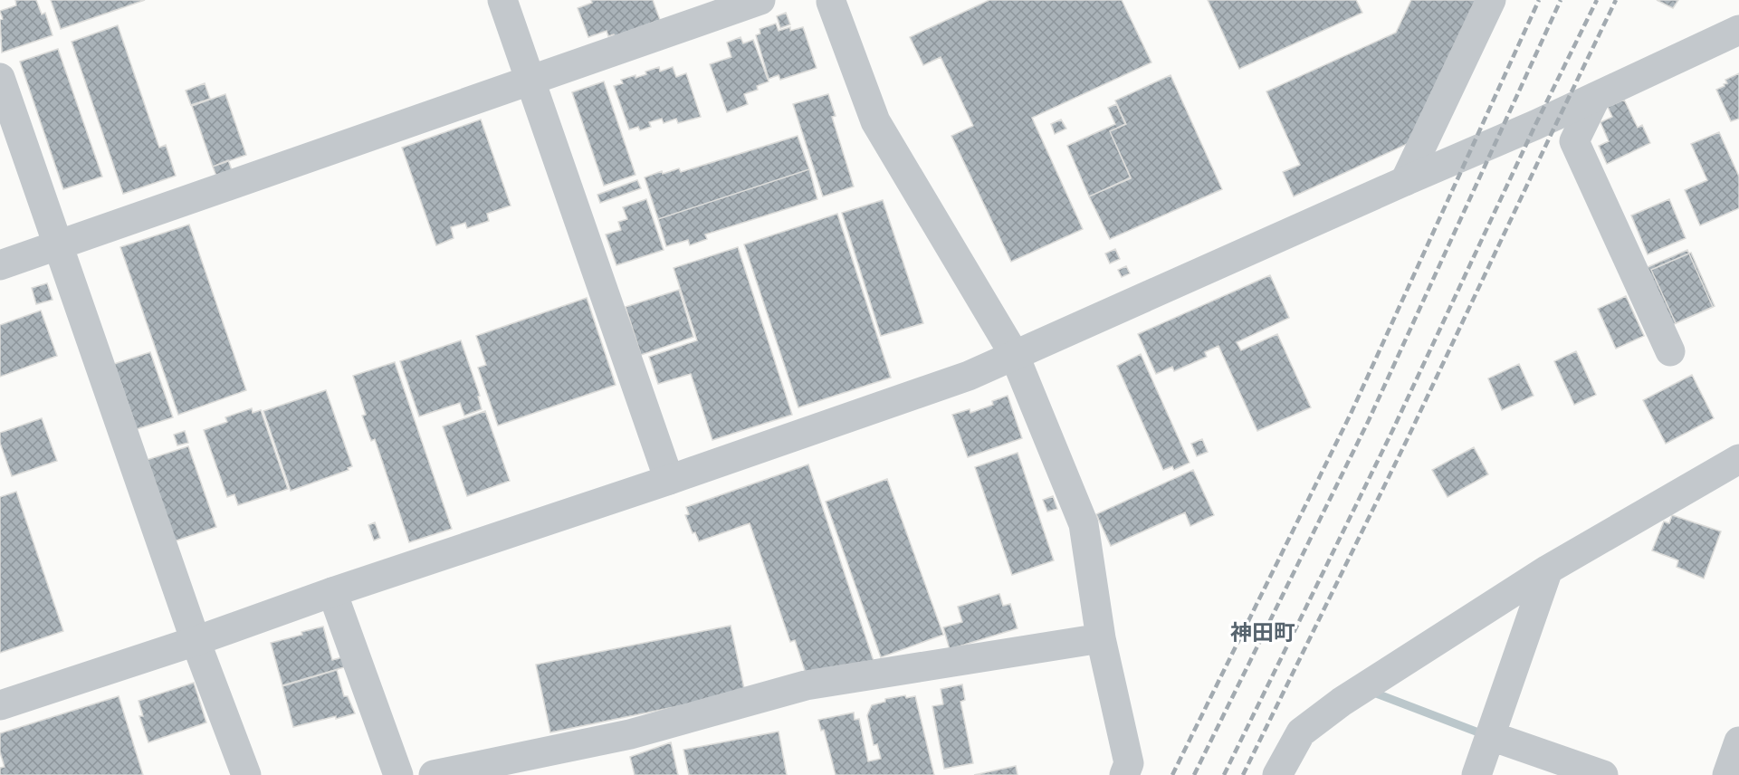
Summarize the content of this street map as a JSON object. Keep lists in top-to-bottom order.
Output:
{
  "districts": ["神田町"]
}
